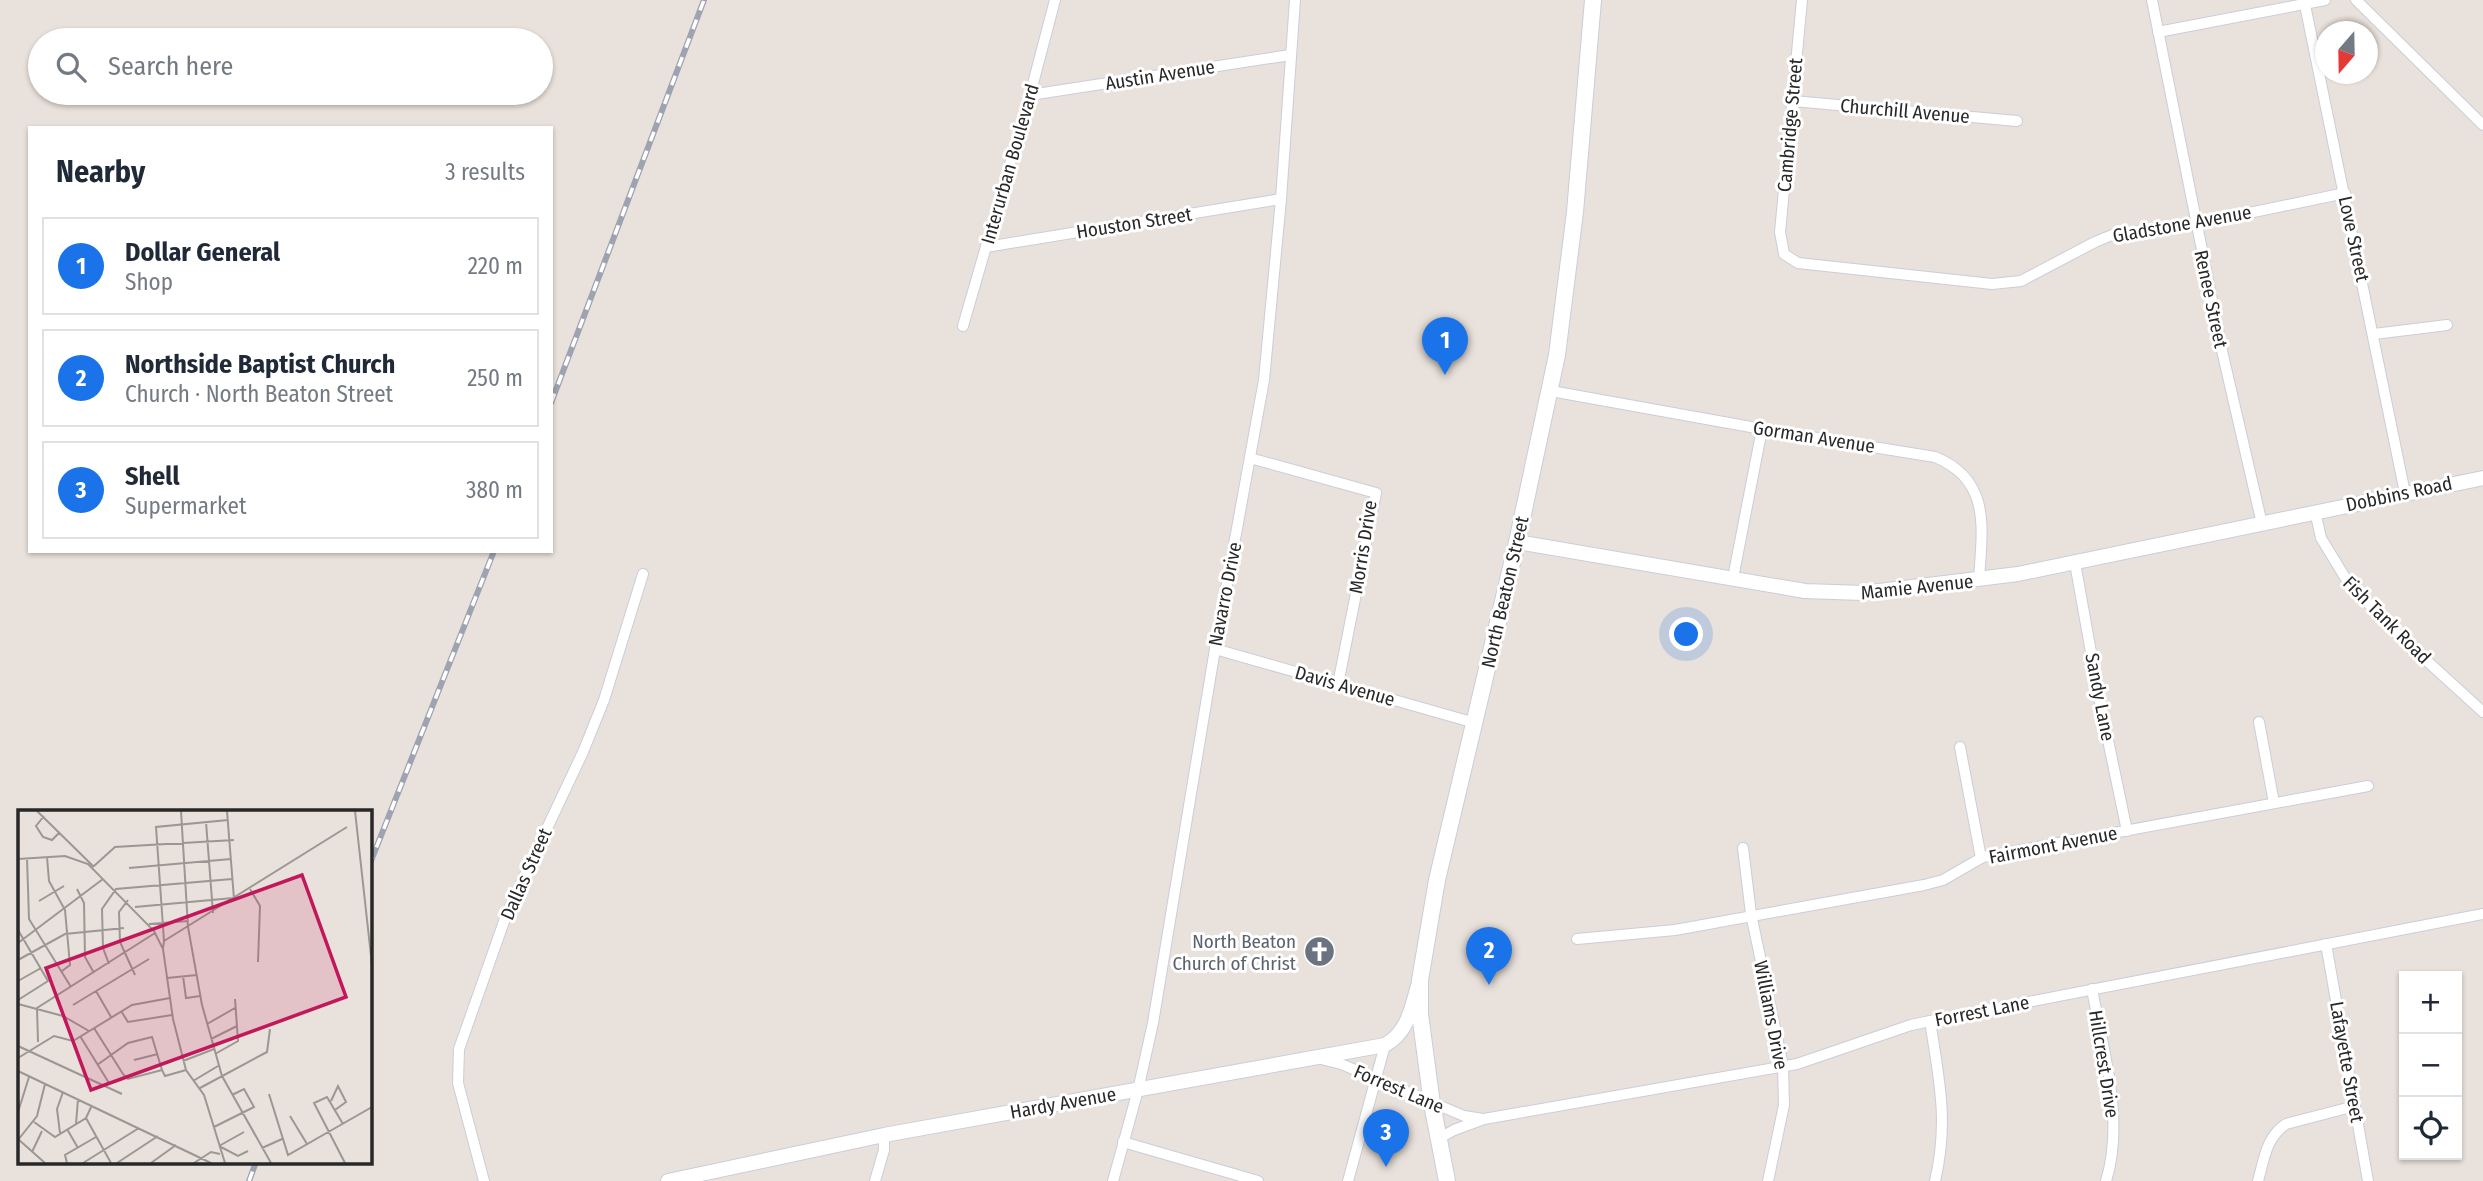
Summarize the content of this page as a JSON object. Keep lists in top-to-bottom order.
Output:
{
  "streets": {
    "main road": ["North Beaton Street"],
    "street": [
      "Austin Avenue",
      "Churchill Avenue",
      "Cambridge Street",
      "Interurban Boulevard",
      "Houston Street",
      "Gladstone Avenue",
      "Love Street",
      "Renee Street",
      "Gorman Avenue",
      "Dobbins Road",
      "Morris Drive",
      "Mamie Avenue",
      "Navarro Drive",
      "Fish Tank Road",
      "Davis Avenue",
      "Sandy Lane",
      "Fairmont Avenue",
      "Dallas Street",
      "Forrest Lane",
      "Williams Drive",
      "Lafayette Street",
      "Hillcrest Drive",
      "Hardy Avenue"
    ]
  },
  "crossings": [
    ["Austin Avenue", "Interurban Boulevard"],
    ["Austin Avenue", "Navarro Drive"],
    ["Churchill Avenue", "Cambridge Street"],
    ["Cambridge Street", "Gladstone Avenue"],
    ["Interurban Boulevard", "Houston Street"],
    ["Houston Street", "Navarro Drive"],
    ["Gladstone Avenue", "Love Street"],
    ["Gladstone Avenue", "Renee Street"],
    ["Love Street", "Dobbins Road"],
    ["Renee Street", "Mamie Avenue"],
    ["Gorman Avenue", "Mamie Avenue"],
    ["Gorman Avenue", "North Beaton Street"],
    ["Dobbins Road", "Mamie Avenue"],
    ["Dobbins Road", "Fish Tank Road"],
    ["Morris Drive", "Navarro Drive"],
    ["Morris Drive", "Davis Avenue"],
    ["Mamie Avenue", "North Beaton Street"],
    ["Mamie Avenue", "Fish Tank Road"],
    ["Mamie Avenue", "Sandy Lane"],
    ["North Beaton Street", "Davis Avenue"],
    ["North Beaton Street", "Forrest Lane"],
    ["Navarro Drive", "Davis Avenue"],
    ["Navarro Drive", "Hardy Avenue"],
    ["Sandy Lane", "Fairmont Avenue"],
    ["Fairmont Avenue", "Williams Drive"],
    ["Forrest Lane", "Williams Drive"],
    ["Forrest Lane", "Lafayette Street"],
    ["Forrest Lane", "Hillcrest Drive"],
    ["Forrest Lane", "Hardy Avenue"]
  ],
  "places": {
    "church": ["North Beaton Church of Christ"]
  },
  "north": "bottom",
  "page": {
    "search": "Search here",
    "heading": ["Nearby", "3 results"],
    "list": [
      {
        "mark": "1",
        "name": "Dollar General",
        "note": "Shop",
        "value": "220 m"
      },
      {
        "mark": "2",
        "name": "Northside Baptist Church",
        "note": "Church · North Beaton Street",
        "value": "250 m"
      },
      {
        "mark": "3",
        "name": "Shell",
        "note": "Supermarket",
        "value": "380 m"
      }
    ],
    "pins": ["1", "2", "3"],
    "map_buttons": ["+", "−"]
  }
}
